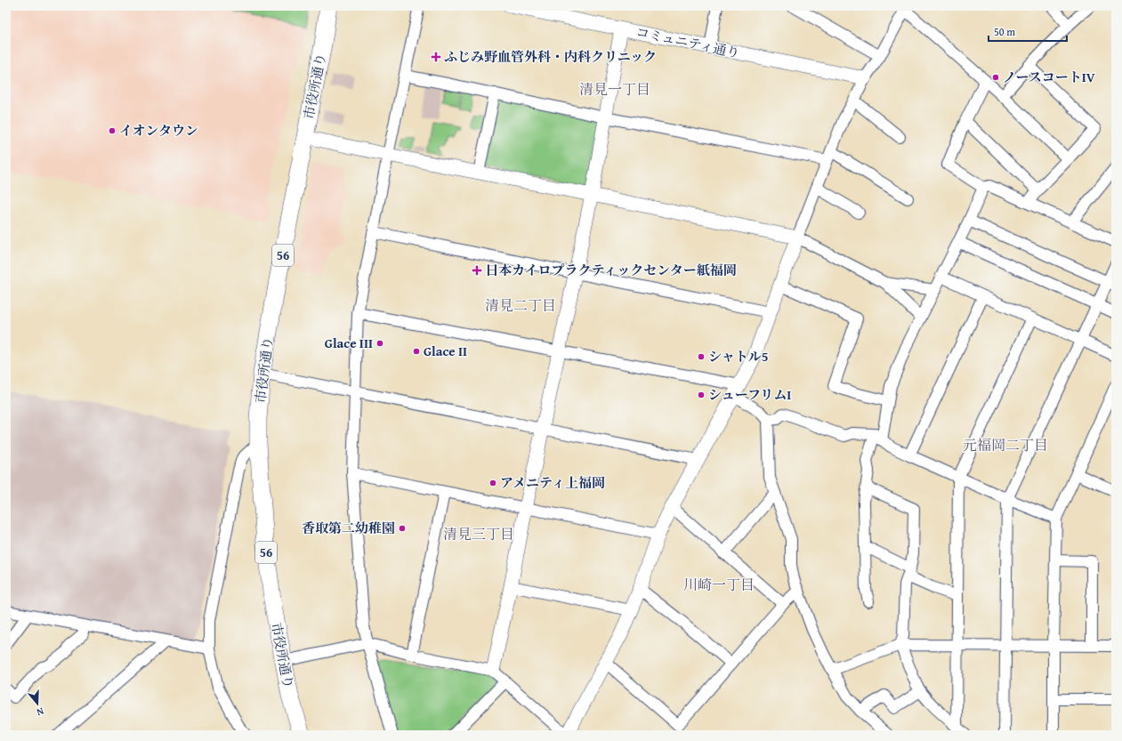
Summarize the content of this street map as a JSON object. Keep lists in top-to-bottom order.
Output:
{
  "streets": {
    "main road": ["市役所通り", "56"],
    "street": ["コミュニティ通り"]
  },
  "districts": [
    "清見一丁目",
    "清見二丁目",
    "元福岡二丁目",
    "清見三丁目",
    "川崎一丁目"
  ],
  "places": {
    "health": ["ふじみ野血管外科・内科クリニック", "日本カイロプラクティックセンター紙福岡"],
    "other": [
      "ノースコートIV",
      "イオンタウン",
      "Glace III",
      "Glace II",
      "シャトル5",
      "シューフリムI",
      "アメニティ上福岡",
      "香取第二幼稚園"
    ]
  },
  "scale_bar": "50 m",
  "north": "bottom"
}
